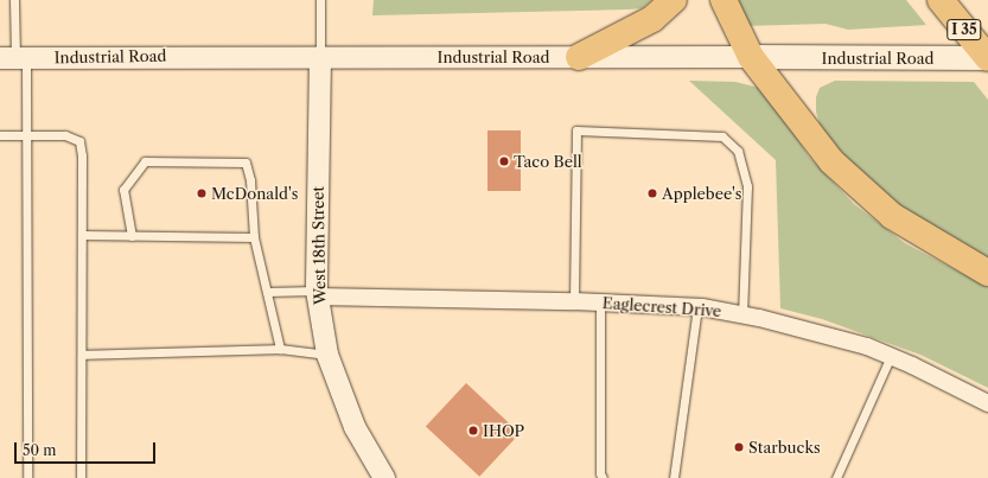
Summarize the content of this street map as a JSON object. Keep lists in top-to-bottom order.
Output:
{
  "streets": {
    "highway": ["I 35"],
    "main road": ["Industrial Road"],
    "street": ["West 18th Street", "Eaglecrest Drive"]
  },
  "crossings": [
    ["I 35", "Industrial Road"],
    ["Industrial Road", "West 18th Street"],
    ["West 18th Street", "Eaglecrest Drive"]
  ],
  "places": [
    "Taco Bell",
    "McDonald's",
    "Applebee's",
    "IHOP",
    "Starbucks"
  ],
  "scale_bar": "50 m"
}
